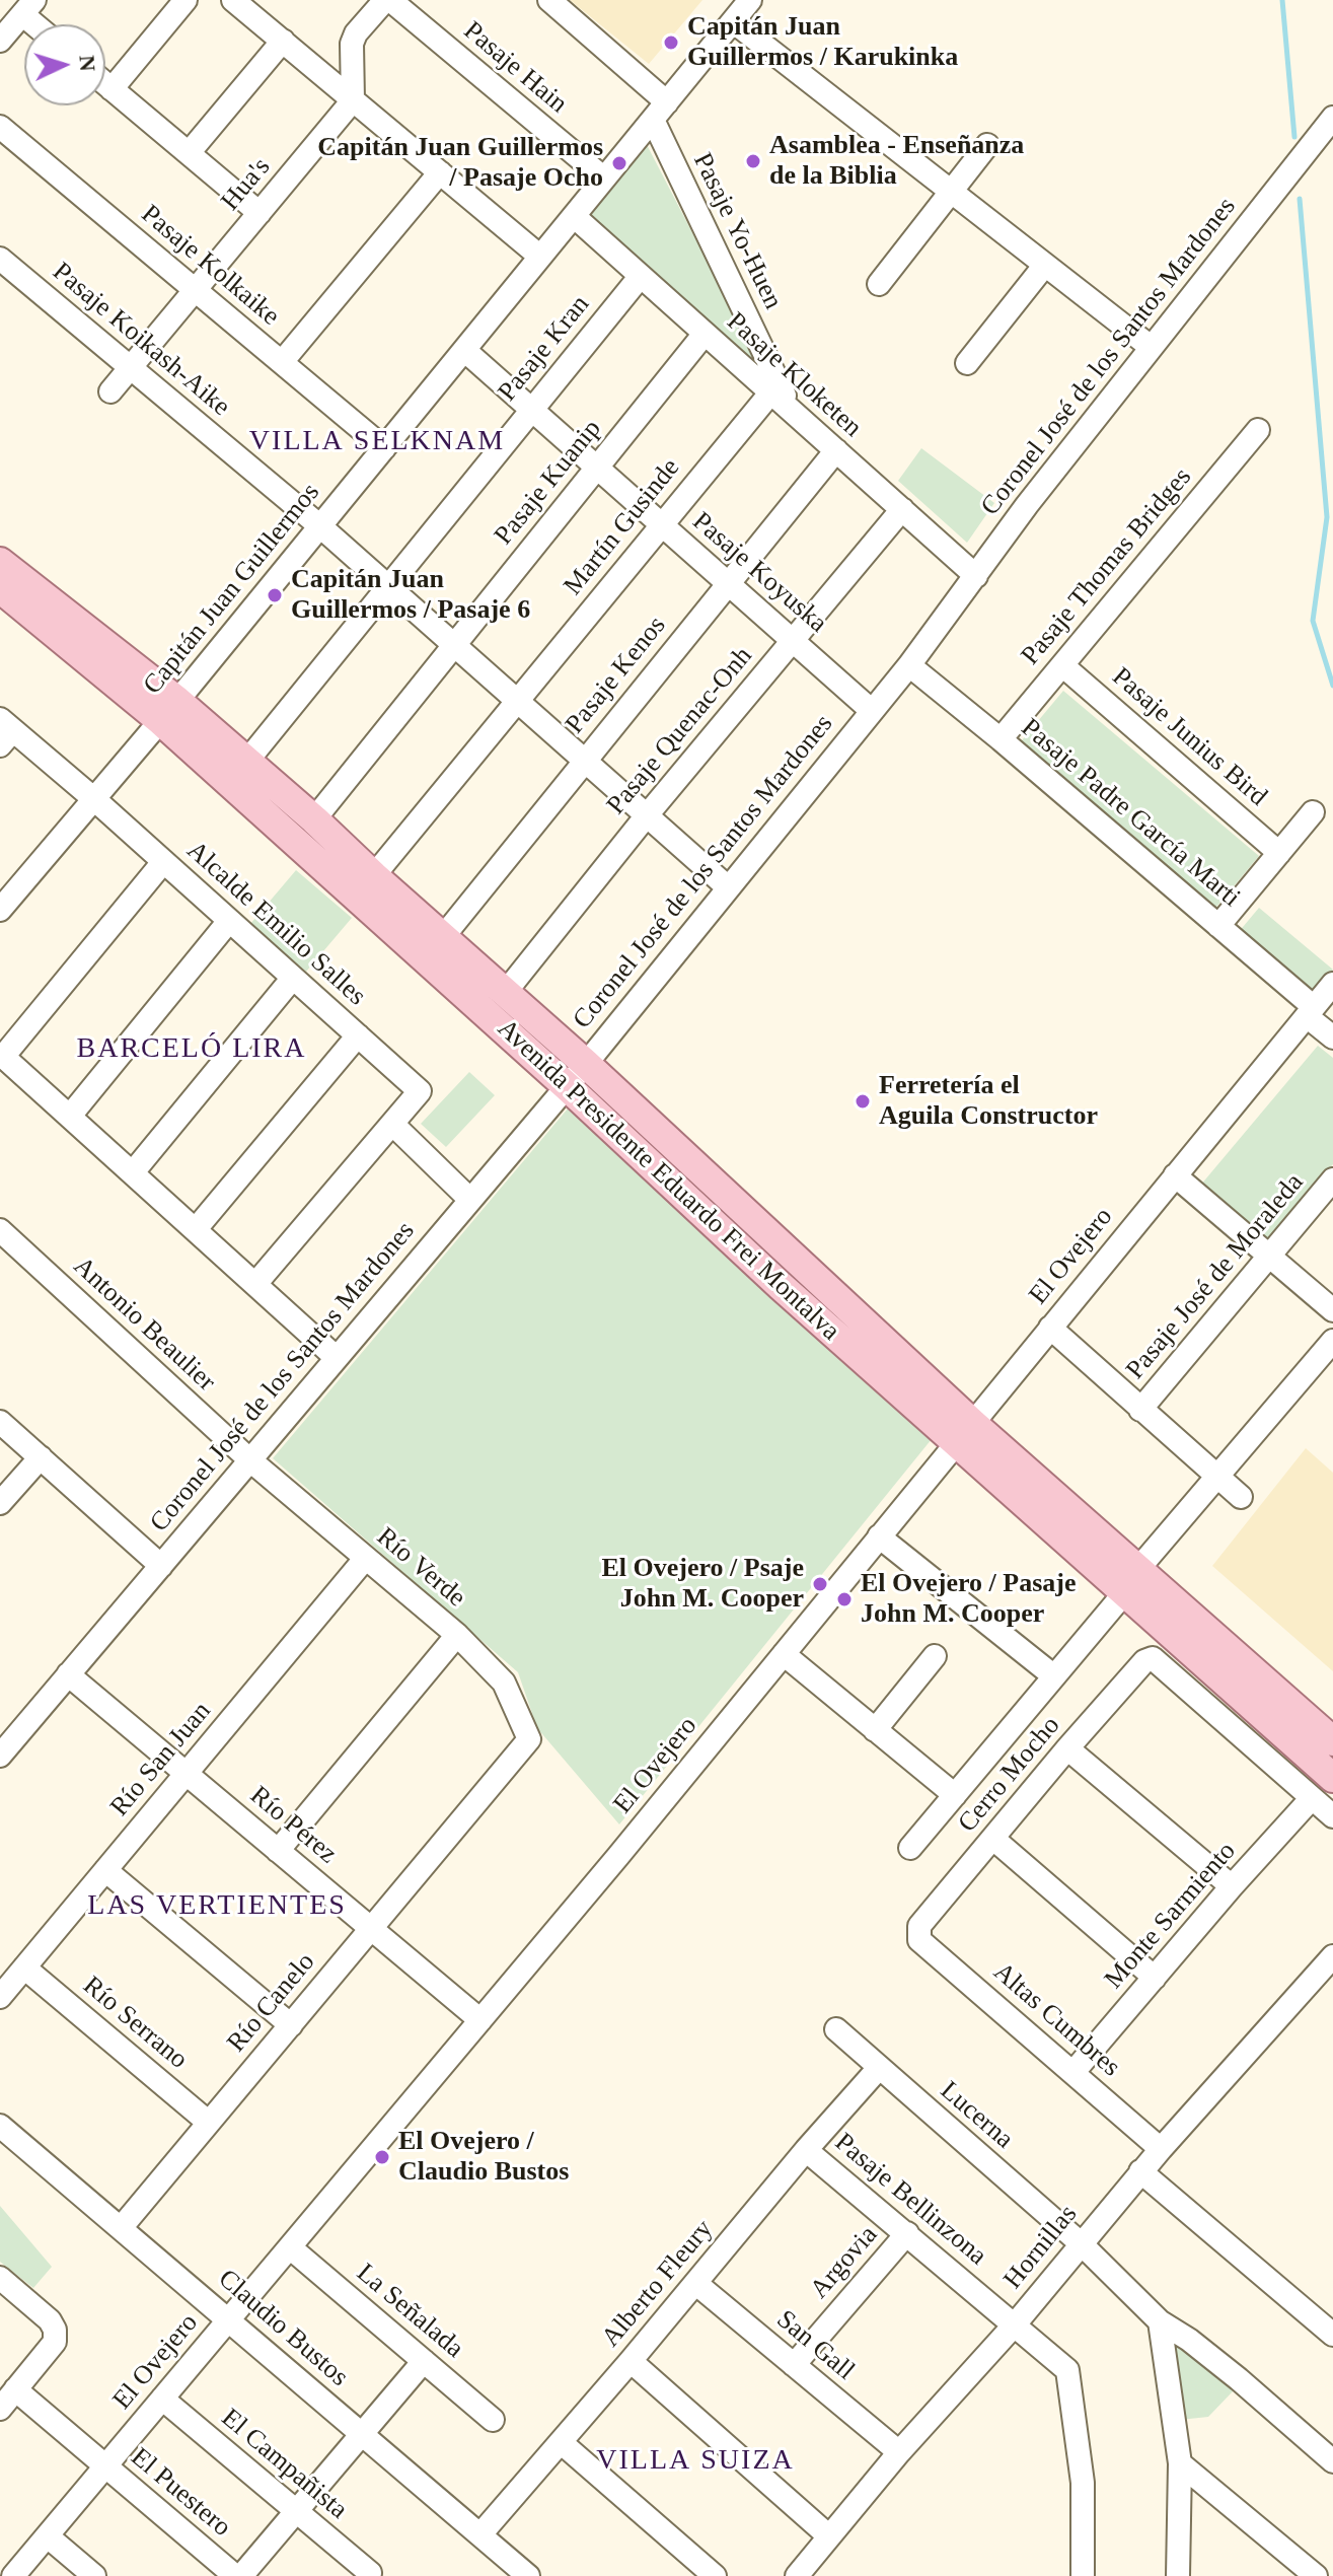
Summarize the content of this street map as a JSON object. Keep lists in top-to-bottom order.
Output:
{
  "streets": {
    "main road": ["Avenida Presidente Eduardo Frei Montalva"],
    "street": [
      "Pasaje Hain",
      "Hua's",
      "Pasaje Yo-Huen",
      "Pasaje Kolkaike",
      "Pasaje Koikash-Aike",
      "Pasaje Kran",
      "Coronel José de los Santos Mardones",
      "Pasaje Kloketen",
      "Pasaje Kuanip",
      "Martín Gusinde",
      "Pasaje Thomas Bridges",
      "Pasaje Koyuska",
      "Capitán Juan Guillermos",
      "Pasaje Kenos",
      "Pasaje Quenac-Onh",
      "Pasaje Junius Bird",
      "Pasaje Padre García Marti",
      "Alcalde Emilio Salles",
      "El Ovejero",
      "Pasaje José de Moraleda",
      "Antonio Beaulier",
      "Río Verde",
      "Río San Juan",
      "Cerro Mocho",
      "Río Pérez",
      "Monte Sarmiento",
      "Río Canelo",
      "Altas Cumbres",
      "Río Serrano",
      "Lucerna",
      "Pasaje Bellinzona",
      "Hornillas",
      "Argovia",
      "Alberto Fleury",
      "La Señalada",
      "Claudio Bustos",
      "San Gall",
      "El Campañista",
      "El Puestero"
    ]
  },
  "crossings": [
    ["Pasaje Hain", "Capitán Juan Guillermos"],
    ["Hua's", "Pasaje Kolkaike"],
    ["Hua's", "Pasaje Koikash-Aike"],
    ["Pasaje Yo-Huen", "Pasaje Kloketen"],
    ["Pasaje Yo-Huen", "Martín Gusinde"],
    ["Pasaje Yo-Huen", "Capitán Juan Guillermos"],
    ["Pasaje Kolkaike", "Capitán Juan Guillermos"],
    ["Pasaje Koikash-Aike", "Pasaje Kran"],
    ["Pasaje Koikash-Aike", "Coronel José de los Santos Mardones"],
    ["Pasaje Koikash-Aike", "Pasaje Kuanip"],
    ["Pasaje Koikash-Aike", "Martín Gusinde"],
    ["Pasaje Koikash-Aike", "Capitán Juan Guillermos"],
    ["Pasaje Koikash-Aike", "Pasaje Kenos"],
    ["Pasaje Koikash-Aike", "Pasaje Quenac-Onh"],
    ["Pasaje Kran", "Pasaje Kloketen"],
    ["Pasaje Kran", "Pasaje Koyuska"],
    ["Pasaje Kran", "Avenida Presidente Eduardo Frei Montalva"],
    ["Coronel José de los Santos Mardones", "Pasaje Kloketen"],
    ["Coronel José de los Santos Mardones", "Pasaje Koyuska"],
    ["Coronel José de los Santos Mardones", "Pasaje Padre García Marti"],
    ["Coronel José de los Santos Mardones", "Avenida Presidente Eduardo Frei Montalva"],
    ["Coronel José de los Santos Mardones", "Antonio Beaulier"],
    ["Coronel José de los Santos Mardones", "Río Verde"],
    ["Coronel José de los Santos Mardones", "Río Pérez"],
    ["Pasaje Kloketen", "Pasaje Kuanip"],
    ["Pasaje Kloketen", "Martín Gusinde"],
    ["Pasaje Kloketen", "Capitán Juan Guillermos"],
    ["Pasaje Kloketen", "Pasaje Kenos"],
    ["Pasaje Kloketen", "Pasaje Quenac-Onh"],
    ["Pasaje Kuanip", "Pasaje Koyuska"],
    ["Pasaje Kuanip", "Avenida Presidente Eduardo Frei Montalva"],
    ["Martín Gusinde", "Pasaje Koyuska"],
    ["Martín Gusinde", "Avenida Presidente Eduardo Frei Montalva"],
    ["Pasaje Thomas Bridges", "Pasaje Junius Bird"],
    ["Pasaje Thomas Bridges", "Pasaje Padre García Marti"],
    ["Pasaje Koyuska", "Capitán Juan Guillermos"],
    ["Pasaje Koyuska", "Pasaje Kenos"],
    ["Pasaje Koyuska", "Pasaje Quenac-Onh"],
    ["Capitán Juan Guillermos", "Alcalde Emilio Salles"],
    ["Capitán Juan Guillermos", "Avenida Presidente Eduardo Frei Montalva"],
    ["Pasaje Kenos", "Avenida Presidente Eduardo Frei Montalva"],
    ["Pasaje Quenac-Onh", "Avenida Presidente Eduardo Frei Montalva"],
    ["Pasaje Padre García Marti", "El Ovejero"],
    ["Avenida Presidente Eduardo Frei Montalva", "El Ovejero"],
    ["El Ovejero", "Río Pérez"],
    ["El Ovejero", "La Señalada"],
    ["El Ovejero", "Claudio Bustos"],
    ["El Ovejero", "El Campañista"],
    ["El Ovejero", "El Puestero"],
    ["Antonio Beaulier", "Río Verde"],
    ["Río Verde", "Río San Juan"],
    ["Río Verde", "Río Canelo"],
    ["Río San Juan", "Río Pérez"],
    ["Río San Juan", "Río Serrano"],
    ["Cerro Mocho", "Monte Sarmiento"],
    ["Cerro Mocho", "Altas Cumbres"],
    ["Río Pérez", "Río Canelo"],
    ["Monte Sarmiento", "Altas Cumbres"],
    ["Río Canelo", "Río Serrano"],
    ["Río Canelo", "Claudio Bustos"],
    ["Altas Cumbres", "Hornillas"],
    ["Lucerna", "Hornillas"],
    ["Lucerna", "Alberto Fleury"],
    ["Pasaje Bellinzona", "Hornillas"],
    ["Pasaje Bellinzona", "Argovia"],
    ["Pasaje Bellinzona", "Alberto Fleury"],
    ["Hornillas", "San Gall"],
    ["Argovia", "San Gall"],
    ["Alberto Fleury", "Claudio Bustos"],
    ["Alberto Fleury", "San Gall"]
  ],
  "districts": [
    "VILLA SELKNAM",
    "BARCELÓ LIRA",
    "LAS VERTIENTES",
    "VILLA SUIZA"
  ],
  "places": [
    "Capitán Juan Guillermos / Karukinka",
    "Asamblea - Enseñanza de la Biblia",
    "Capitán Juan Guillermos / Pasaje Ocho",
    "Capitán Juan Guillermos / Pasaje 6",
    "Ferretería el Aguila Constructor",
    "El Ovejero / Psaje John M. Cooper",
    "El Ovejero / Pasaje John M. Cooper",
    "El Ovejero / Claudio Bustos"
  ],
  "north": "right"
}
